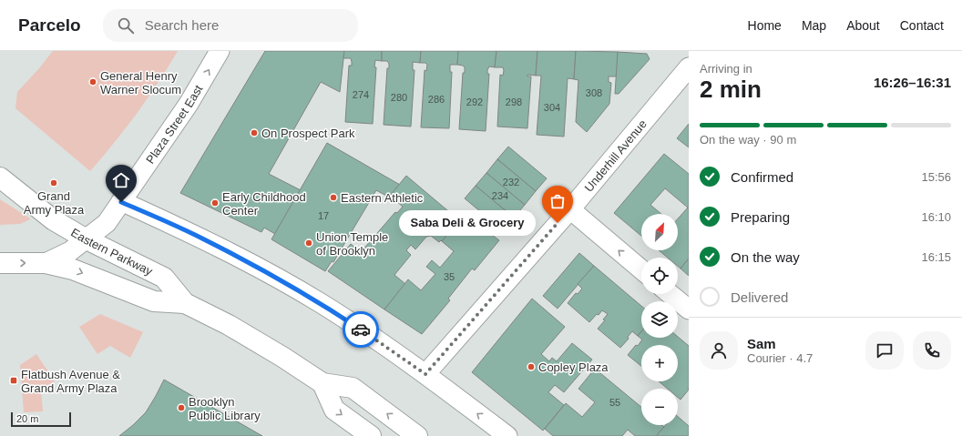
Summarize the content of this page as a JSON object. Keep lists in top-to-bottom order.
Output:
{
  "streets": {
    "main road": ["Plaza Street East", "Eastern Parkway"],
    "street": ["Underhill Avenue"]
  },
  "crossings": [
    ["Plaza Street East", "Eastern Parkway"]
  ],
  "one_way": ["Plaza Street East"],
  "places": {
    "other": [
      "General Henry Warner Slocum",
      "On Prospect Park",
      "Grand Army Plaza",
      "Eastern Athletic",
      "Early Childhood Center",
      "Saba Deli & Grocery",
      "Union Temple of Brooklyn",
      "Copley Plaza",
      "Brooklyn Public Library"
    ],
    "transit": ["Flatbush Avenue & Grand Army Plaza"]
  },
  "house_numbers": [
    "308",
    "274",
    "280",
    "286",
    "292",
    "298",
    "304",
    "232",
    "234",
    "17",
    "35",
    "55"
  ],
  "scale_bar": "20 m",
  "north": "top right",
  "page": {
    "header": "Parcelo",
    "search": "Search here",
    "nav": [
      "Home",
      "Map",
      "About",
      "Contact"
    ],
    "heading": ["2 min", "Arriving in", "16:26–16:31"],
    "panel": ["Sam", "Courier · 4.7"],
    "bar": "On the way · 90 m",
    "list": [
      ["Confirmed", "15:56"],
      ["Preparing", "16:10"],
      ["On the way", "16:15"],
      "Delivered"
    ],
    "bubble": "Saba Deli & Grocery",
    "map_buttons": ["+", "−"],
    "scale": "20 m"
  }
}
